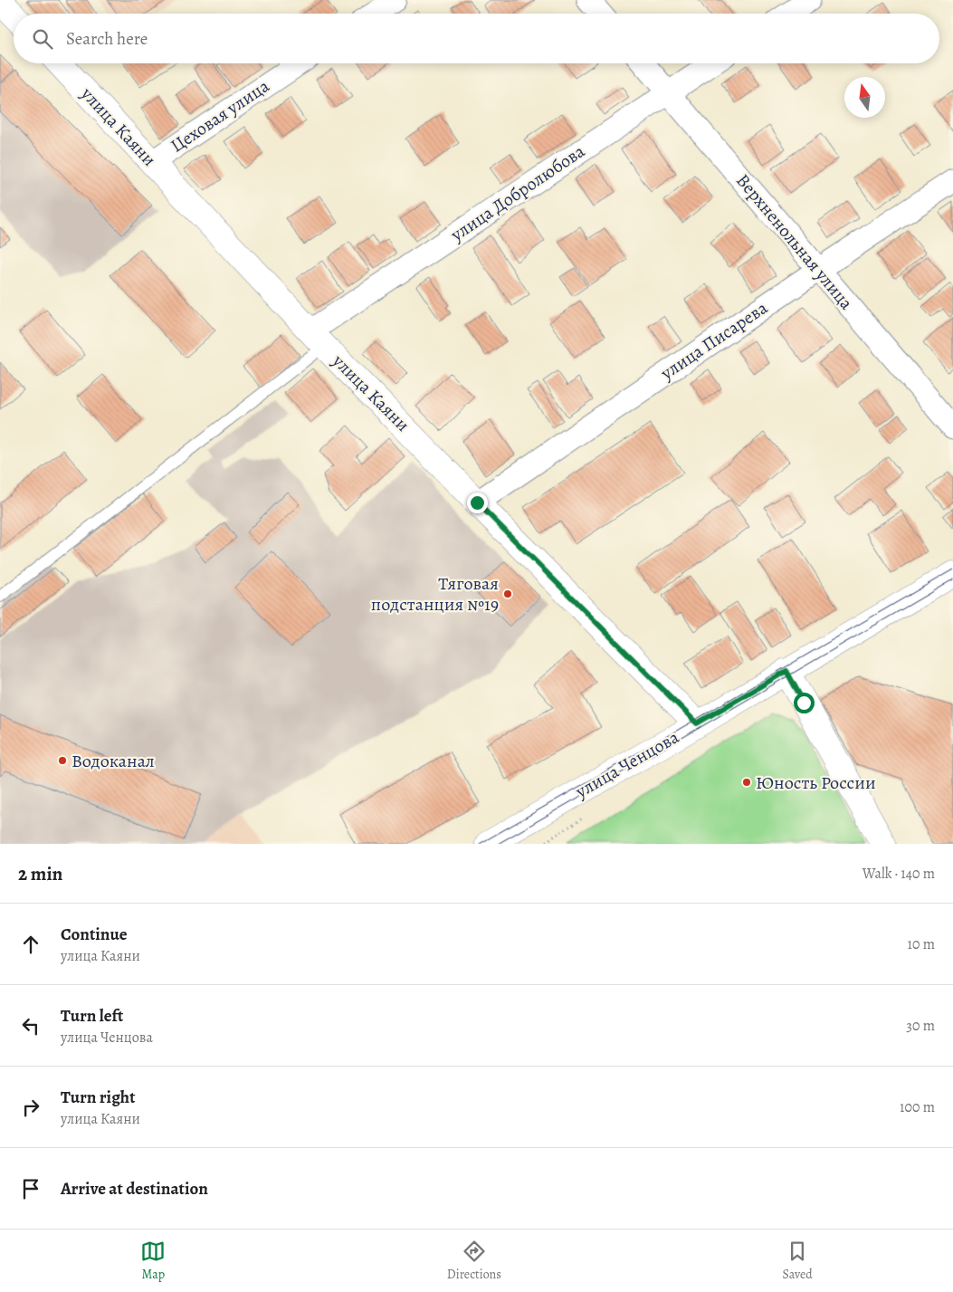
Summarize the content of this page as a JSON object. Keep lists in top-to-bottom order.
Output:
{
  "streets": {
    "street": [
      "Цеховая улица",
      "улица Каяни",
      "улица Добролюбова",
      "Верхненольная улица",
      "улица Писарева",
      "улица Ченцова"
    ]
  },
  "crossings": [
    ["Цеховая улица", "улица Каяни"],
    ["улица Каяни", "улица Добролюбова"],
    ["улица Каяни", "улица Писарева"],
    ["улица Каяни", "улица Ченцова"],
    ["улица Добролюбова", "Верхненольная улица"],
    ["Верхненольная улица", "улица Писарева"]
  ],
  "places": ["Тяговая подстанция №19", "Водоканал", "Юность России"],
  "north": "top",
  "page": {
    "search": "Search here",
    "heading": ["2 min", "Walk · 140 m"],
    "list": [
      ["Continue", "улица Каяни", "10 m"],
      ["Turn left", "улица Ченцова", "30 m"],
      ["Turn right", "улица Каяни", "100 m"],
      "Arrive at destination"
    ],
    "nav": ["Map", "Directions", "Saved"]
  }
}
